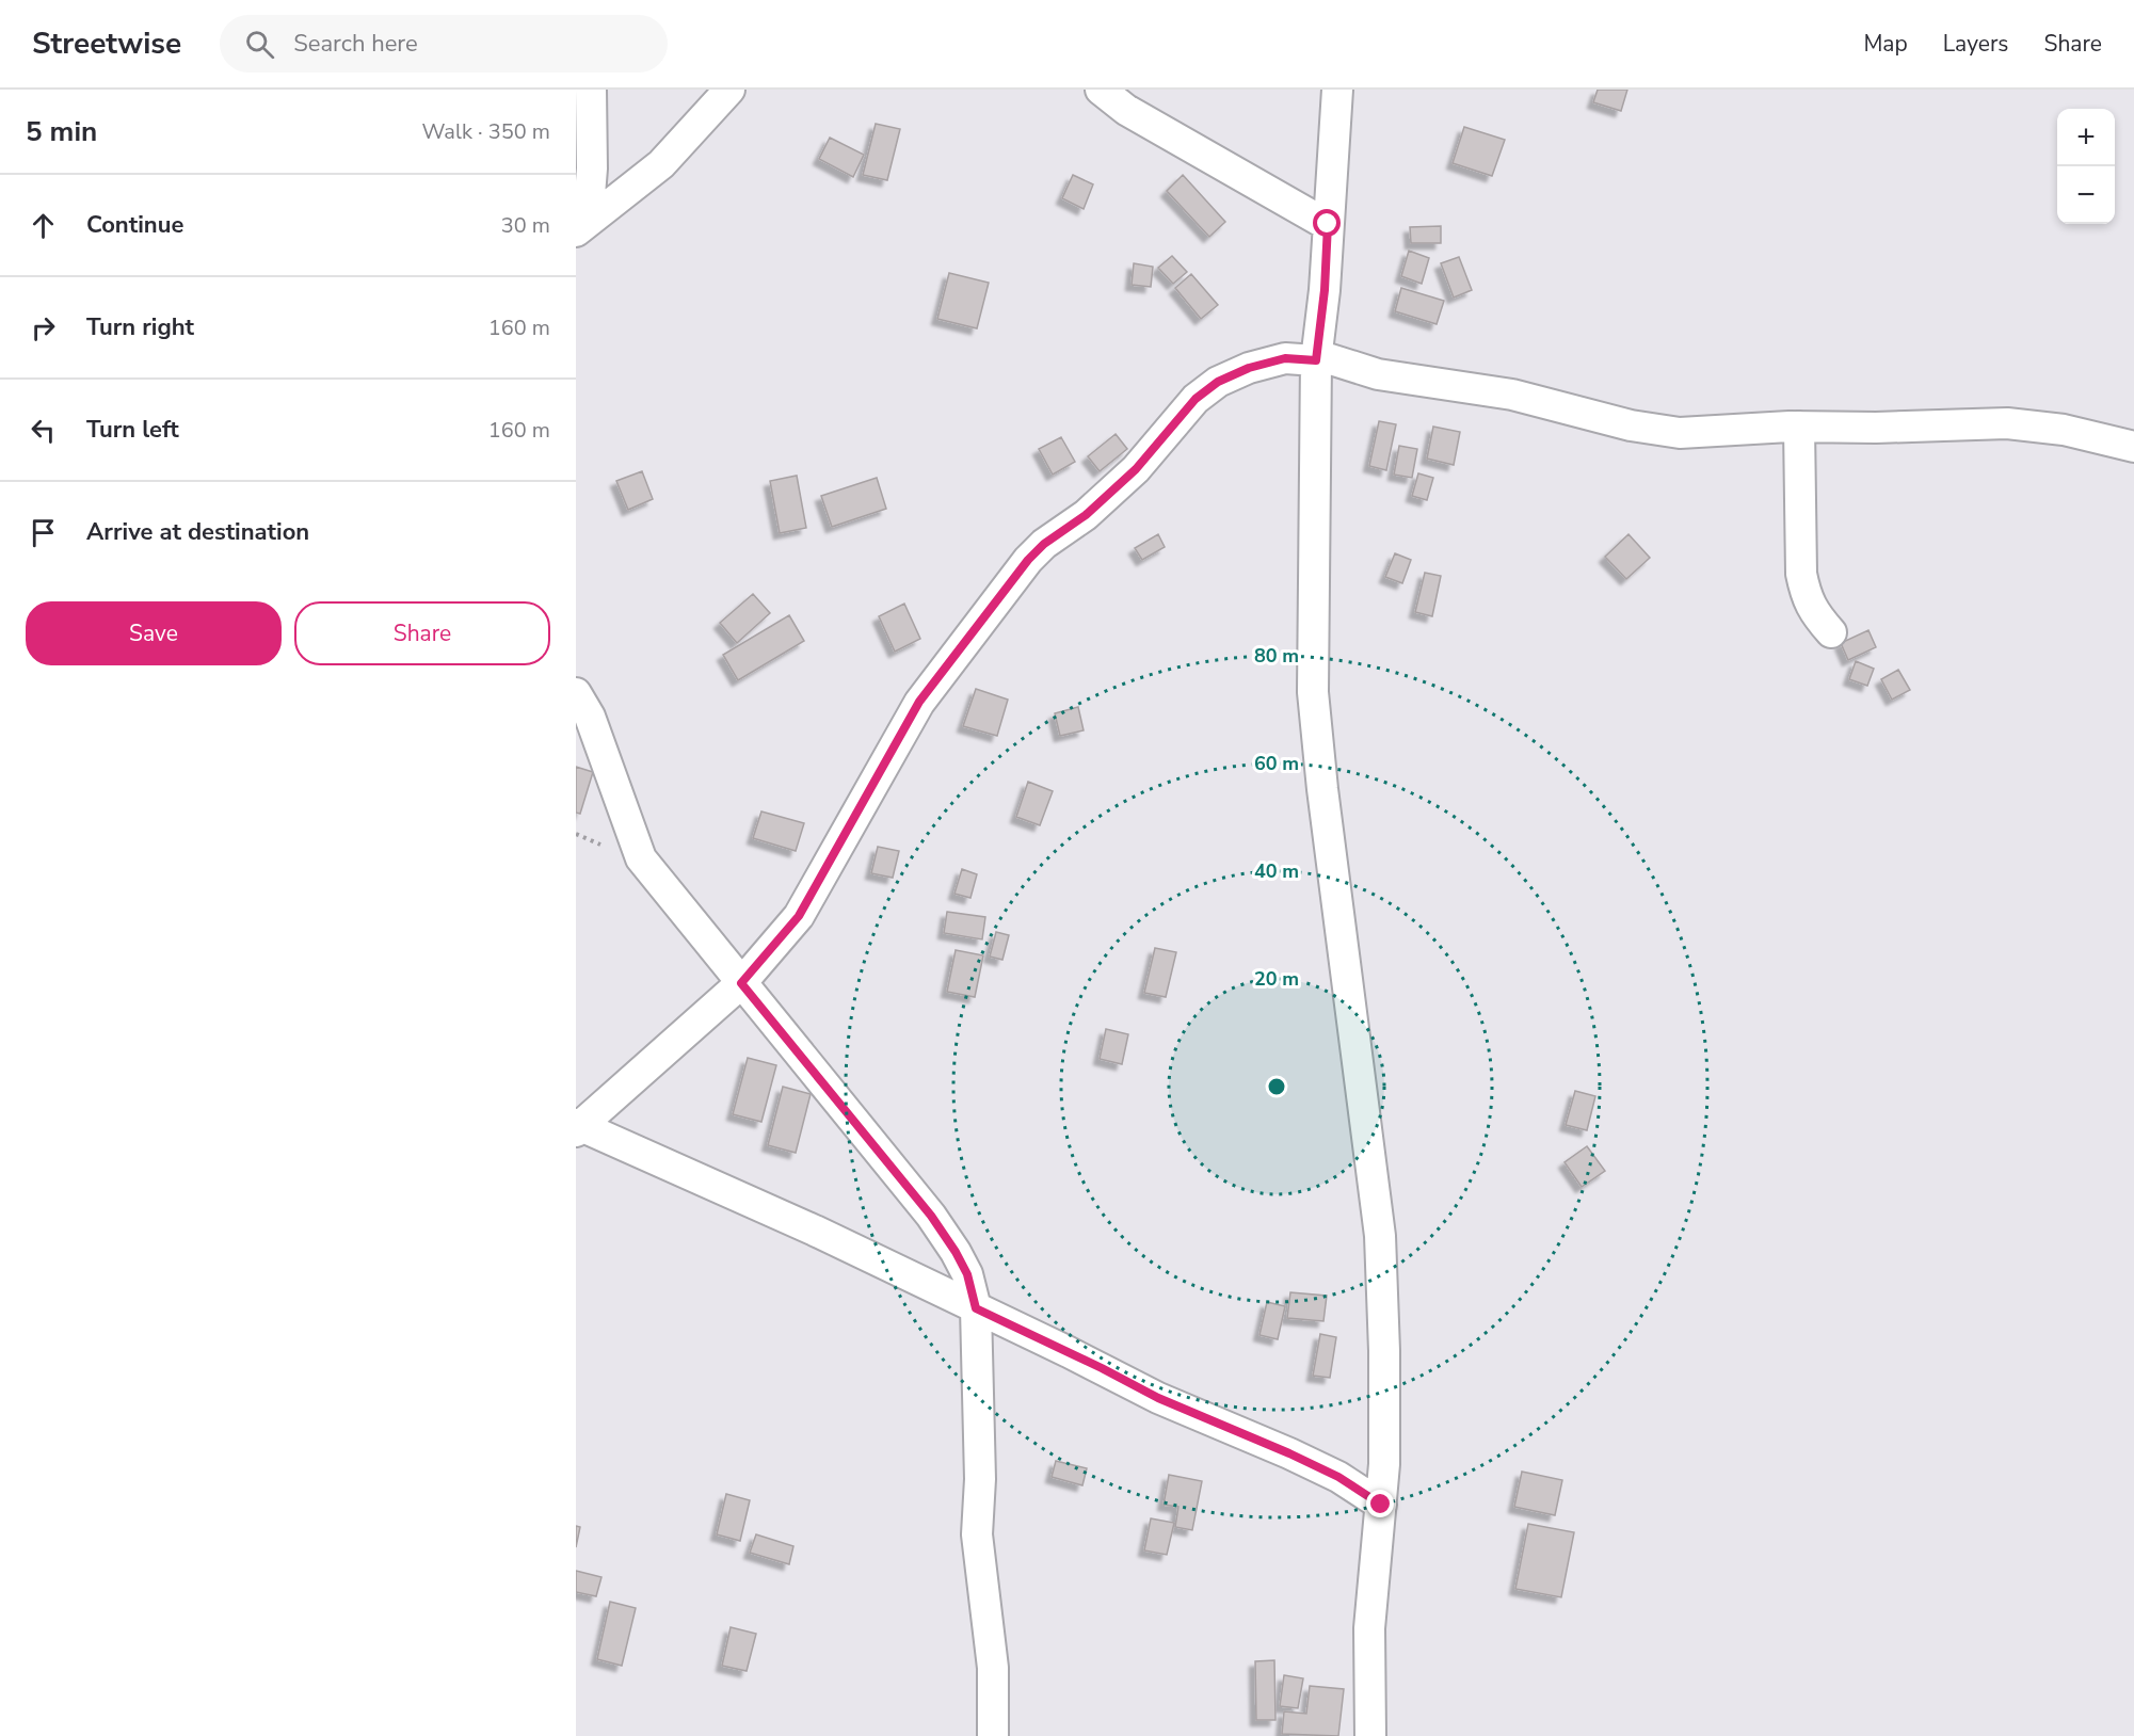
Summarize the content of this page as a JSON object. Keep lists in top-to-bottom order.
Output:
{
  "page": {
    "header": "Streetwise",
    "search": "Search here",
    "nav": ["Map", "Layers", "Share"],
    "heading": ["5 min", "Walk · 350 m"],
    "map_buttons": ["+", "−"],
    "list": [
      ["Continue", "30 m"],
      ["Turn right", "160 m"],
      ["Turn left", "160 m"],
      "Arrive at destination"
    ],
    "buttons": ["Save", "Share"]
  },
  "rings": [
    "80 m",
    "60 m",
    "40 m",
    "20 m"
  ]
}
